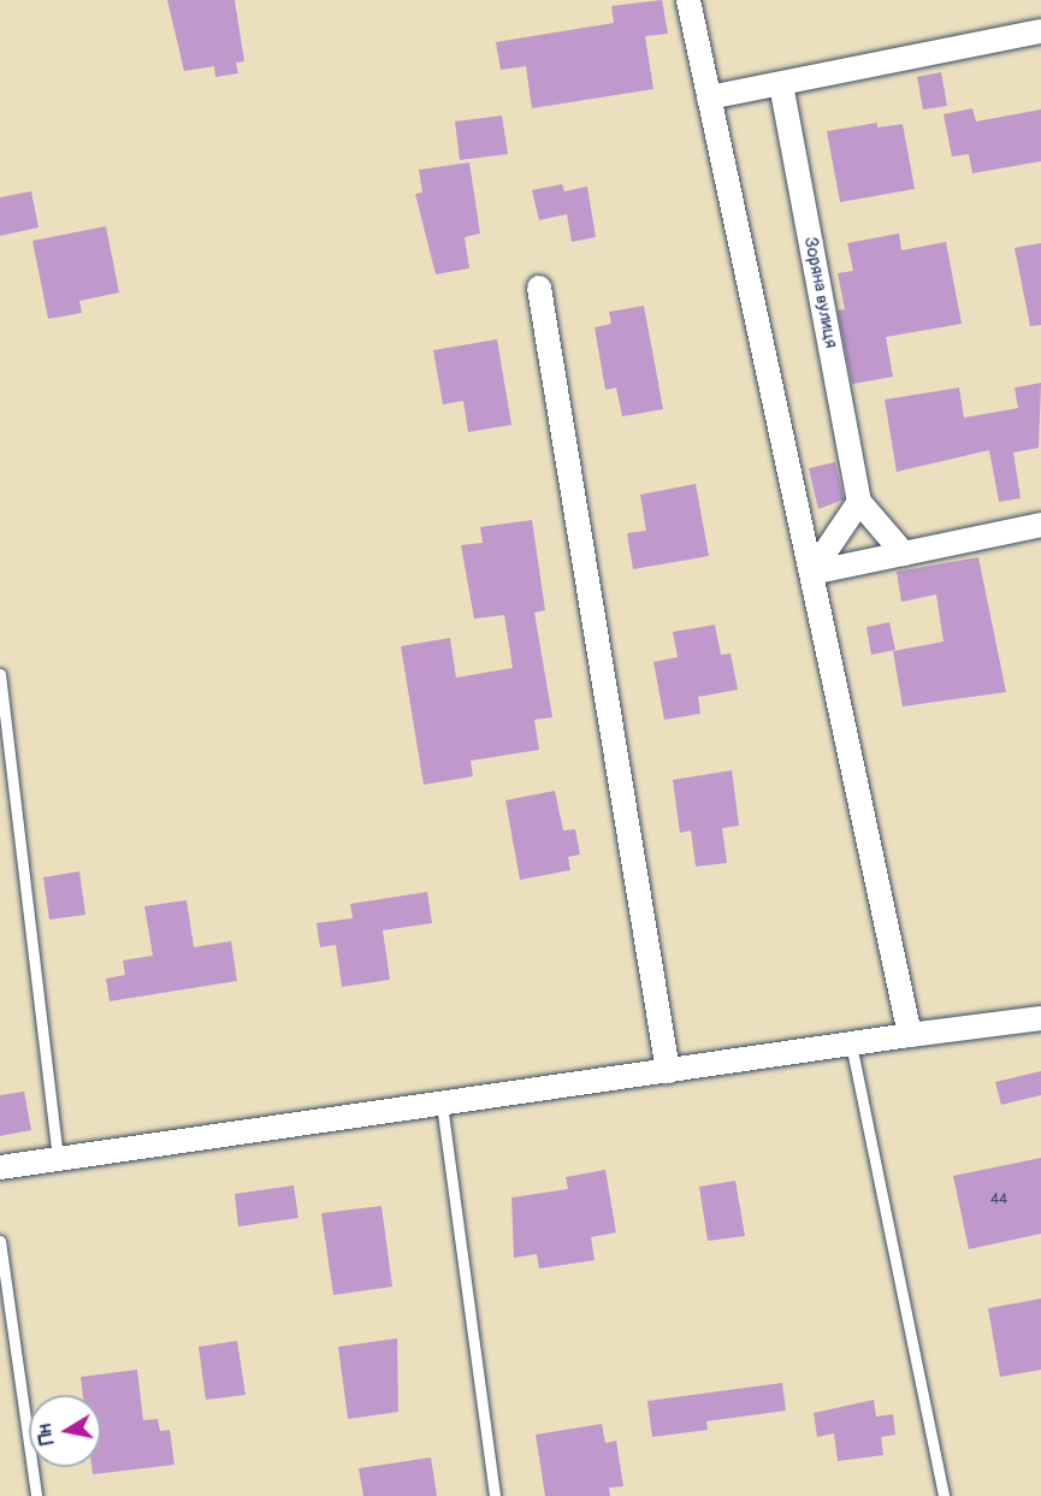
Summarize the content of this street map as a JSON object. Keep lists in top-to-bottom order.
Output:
{
  "streets": {
    "street": ["Зоряна вулиця"]
  },
  "house_numbers": ["44"],
  "north": "left"
}
